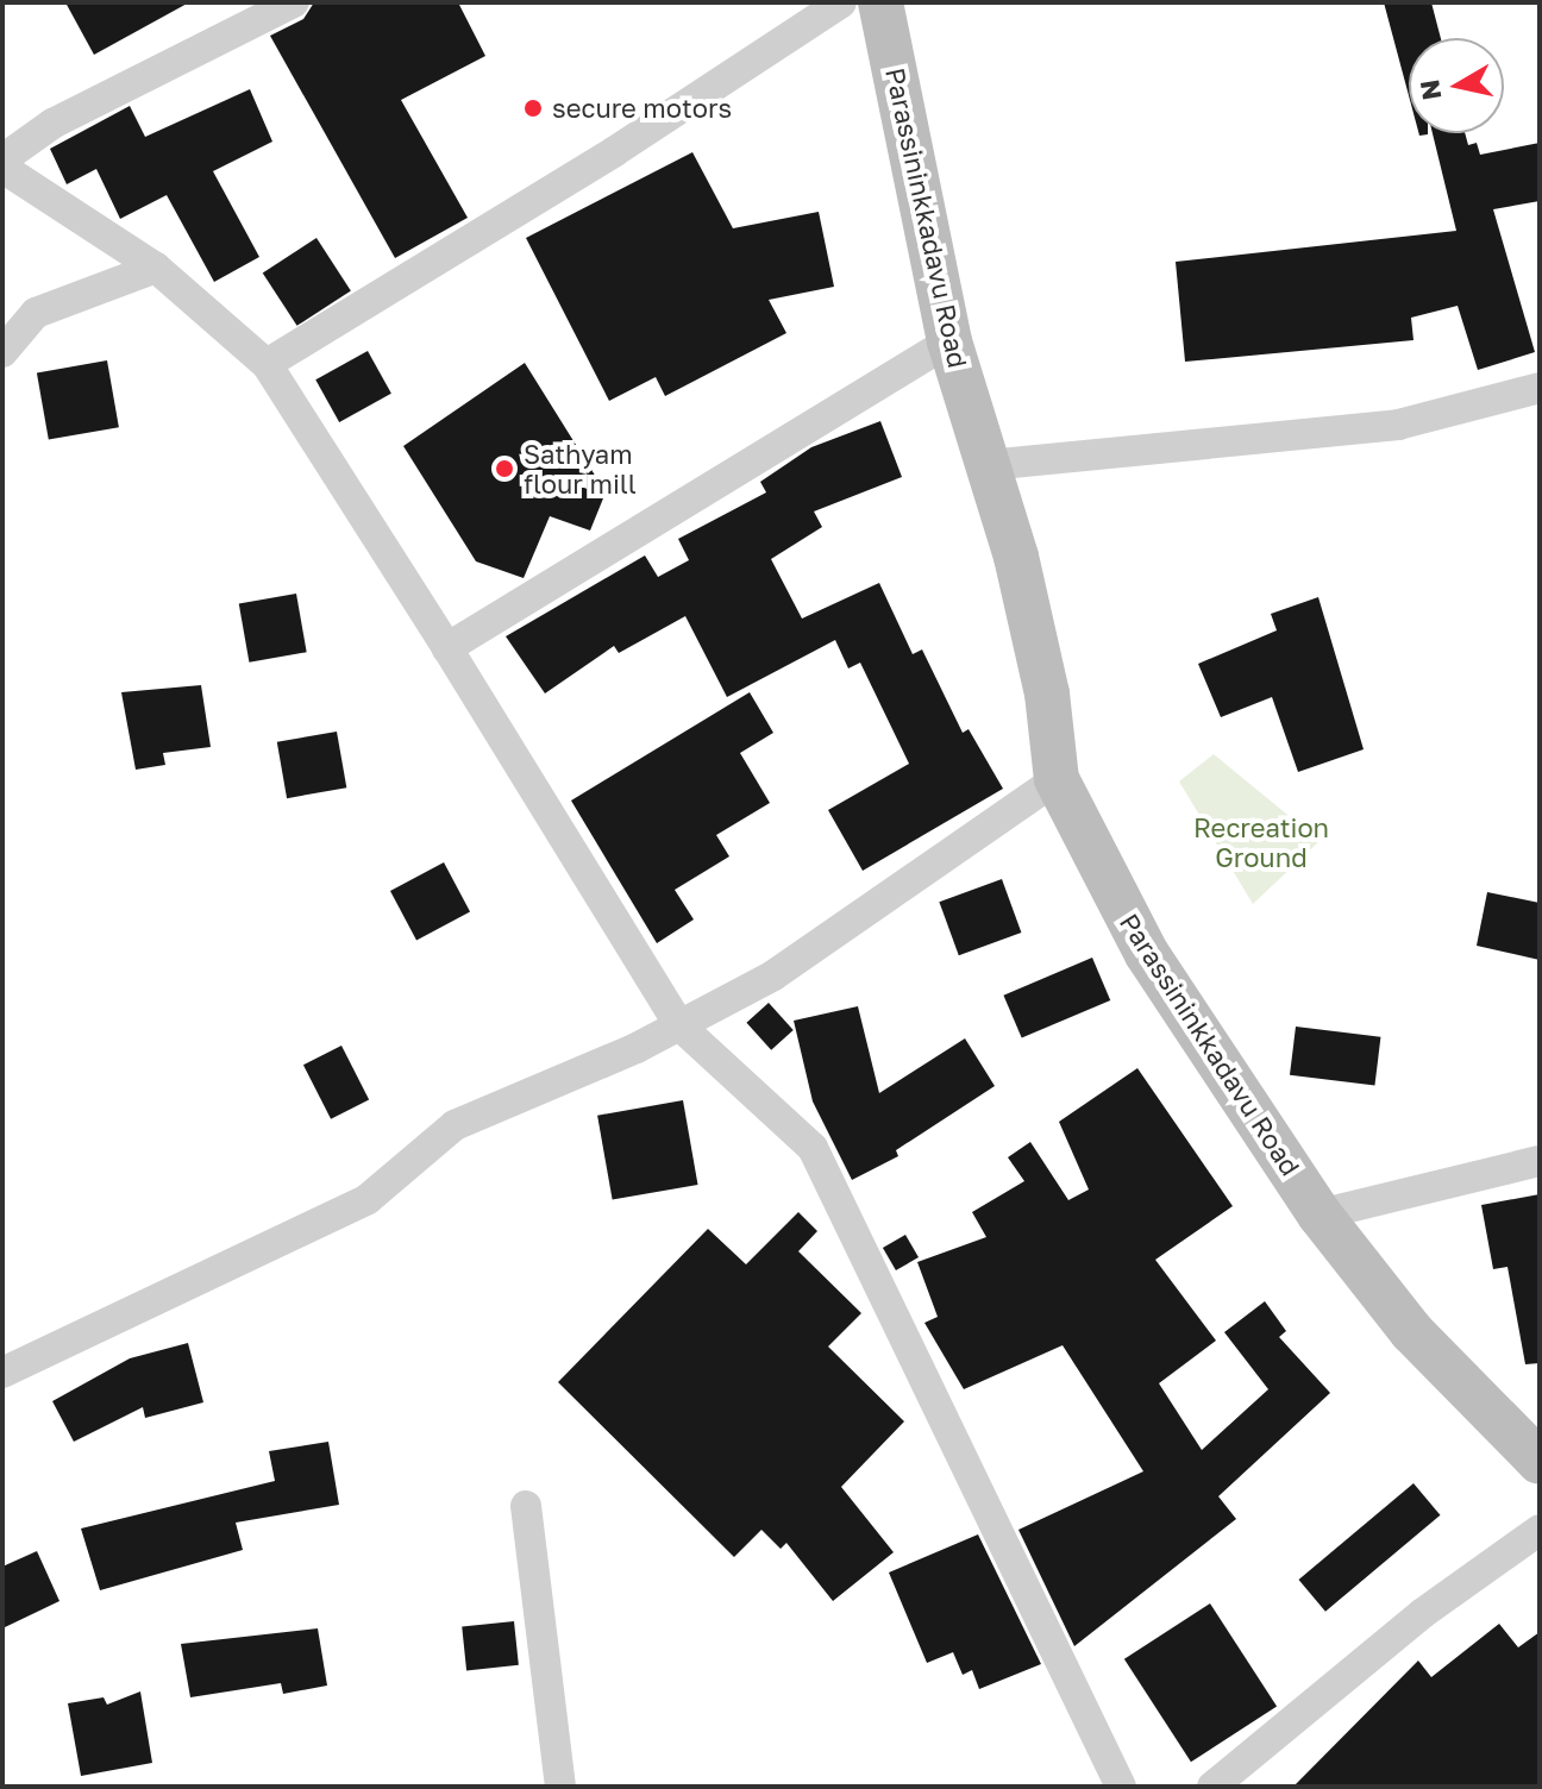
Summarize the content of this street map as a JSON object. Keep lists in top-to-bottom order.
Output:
{
  "streets": {
    "main road": ["Parassininkkadavu Road"]
  },
  "parks": ["Recreation Ground"],
  "places": ["secure motors", "Sathyam flour mill"],
  "north": "left"
}
